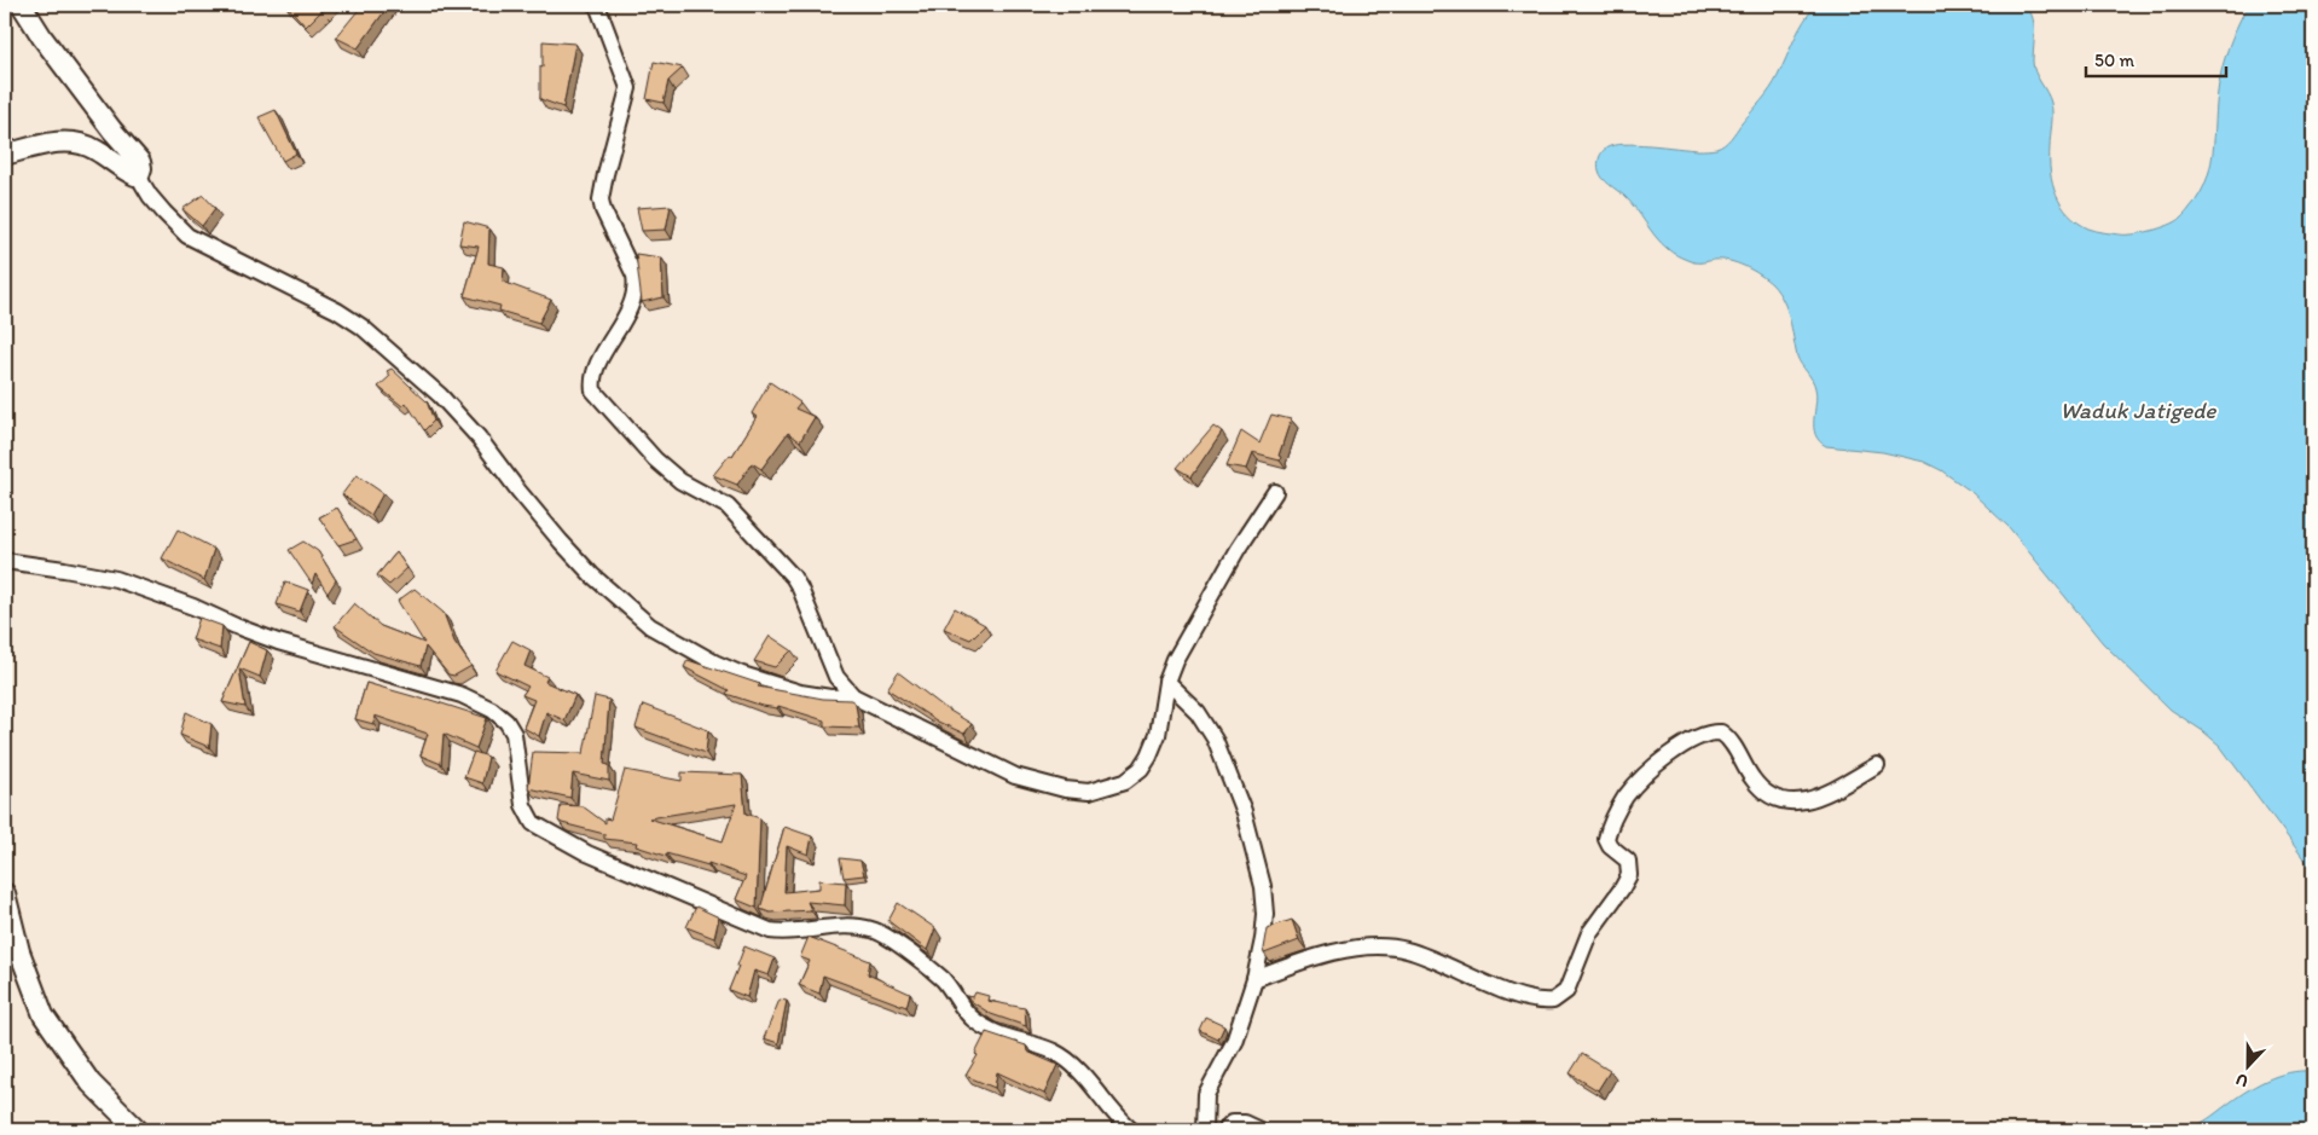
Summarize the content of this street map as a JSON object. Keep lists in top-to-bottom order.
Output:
{
  "water": ["Waduk Jatigede"],
  "scale_bar": "50 m",
  "north": "bottom"
}
